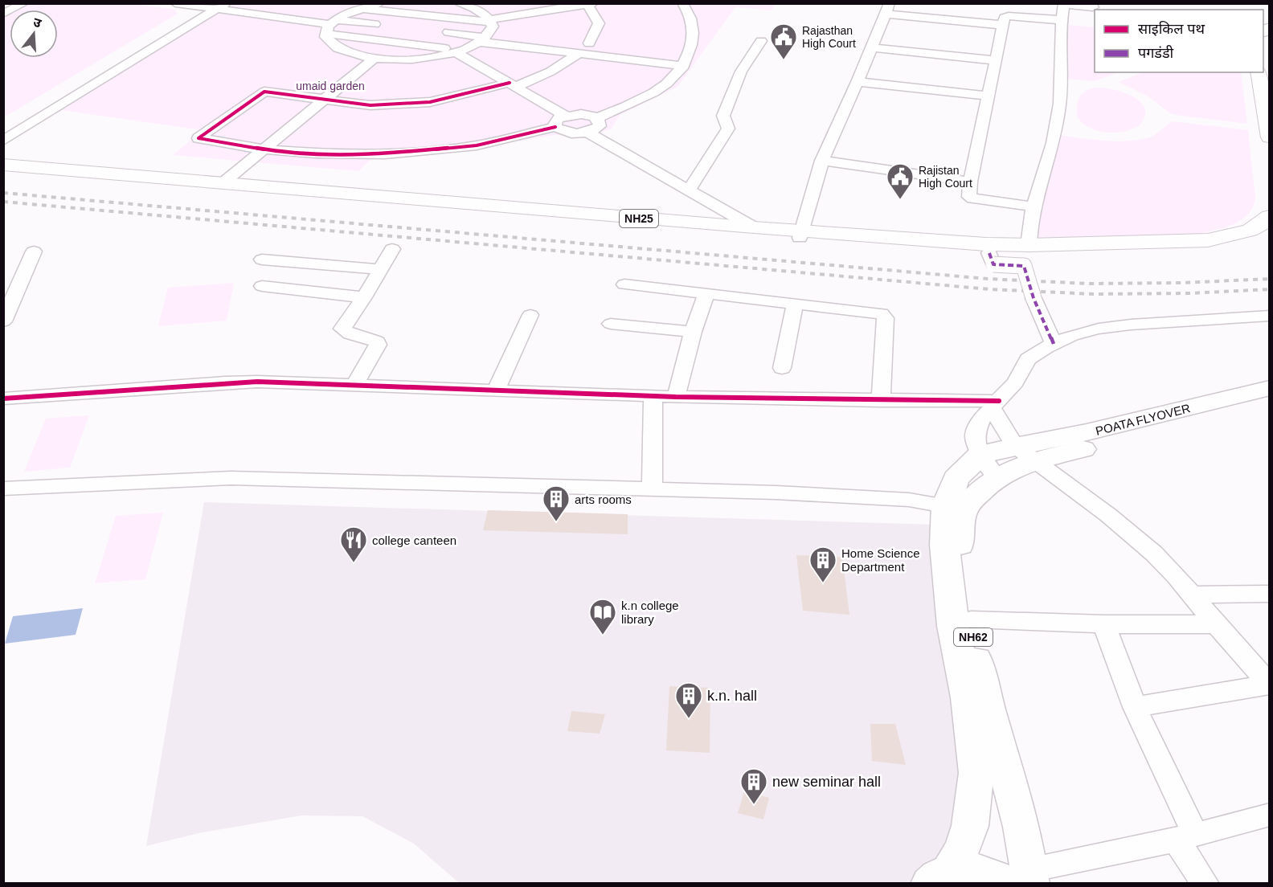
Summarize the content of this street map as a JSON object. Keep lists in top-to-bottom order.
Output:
{
  "streets": {
    "highway": ["POATA FLYOVER", "NH62"],
    "main road": ["NH25"]
  },
  "crossings": [
    ["POATA FLYOVER", "NH62"]
  ],
  "parks": ["umaid garden"],
  "places": {
    "public building": ["Rajasthan High Court", "Rajistan High Court"],
    "building": [
      "arts rooms",
      "Home Science Department",
      "k.n. hall",
      "new seminar hall"
    ],
    "restaurant": ["college canteen"],
    "library": ["k.n college library"]
  },
  "legend": ["साइकिल पथ", "पगडंडी"],
  "north": "top"
}
